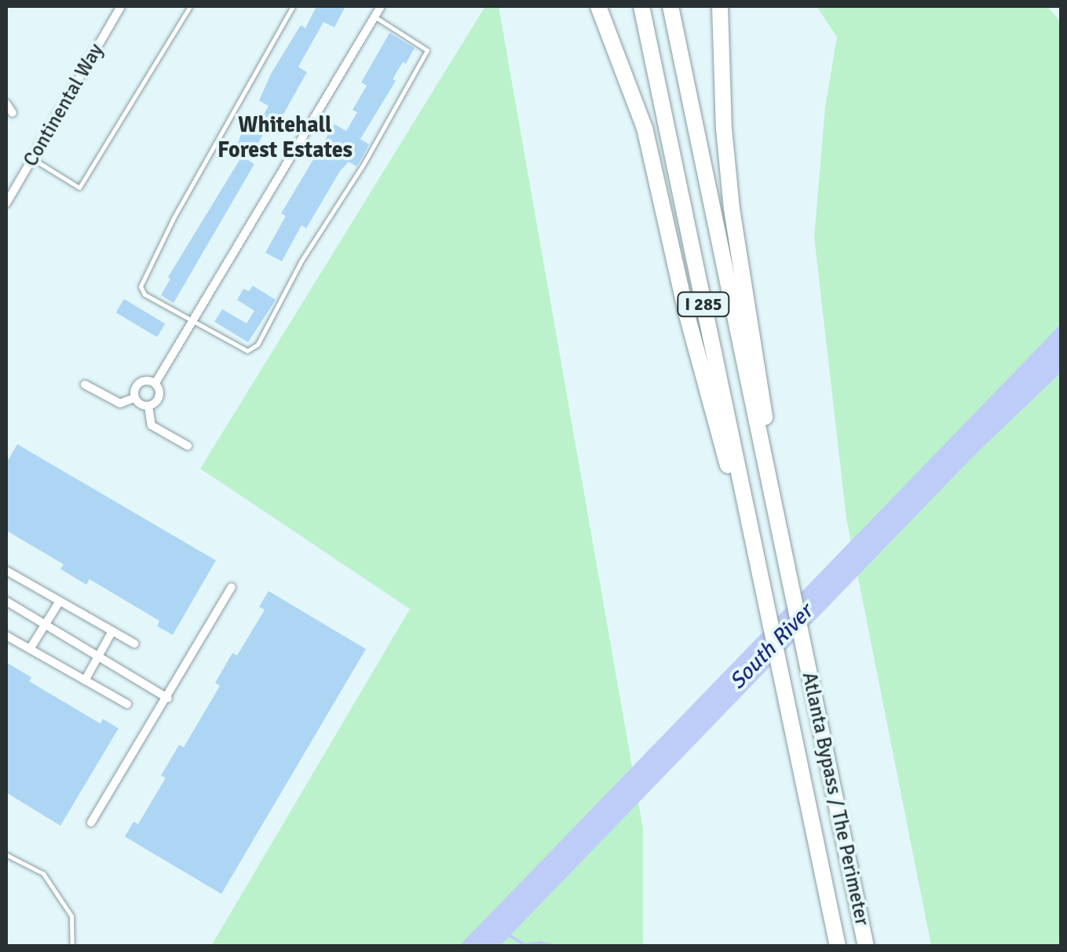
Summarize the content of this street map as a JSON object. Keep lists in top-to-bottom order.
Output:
{
  "streets": {
    "highway": ["I 285", "Atlanta Bypass / The Perimeter"],
    "street": ["Continental Way"]
  },
  "districts": ["Whitehall Forest Estates"],
  "water": ["South River"]
}
